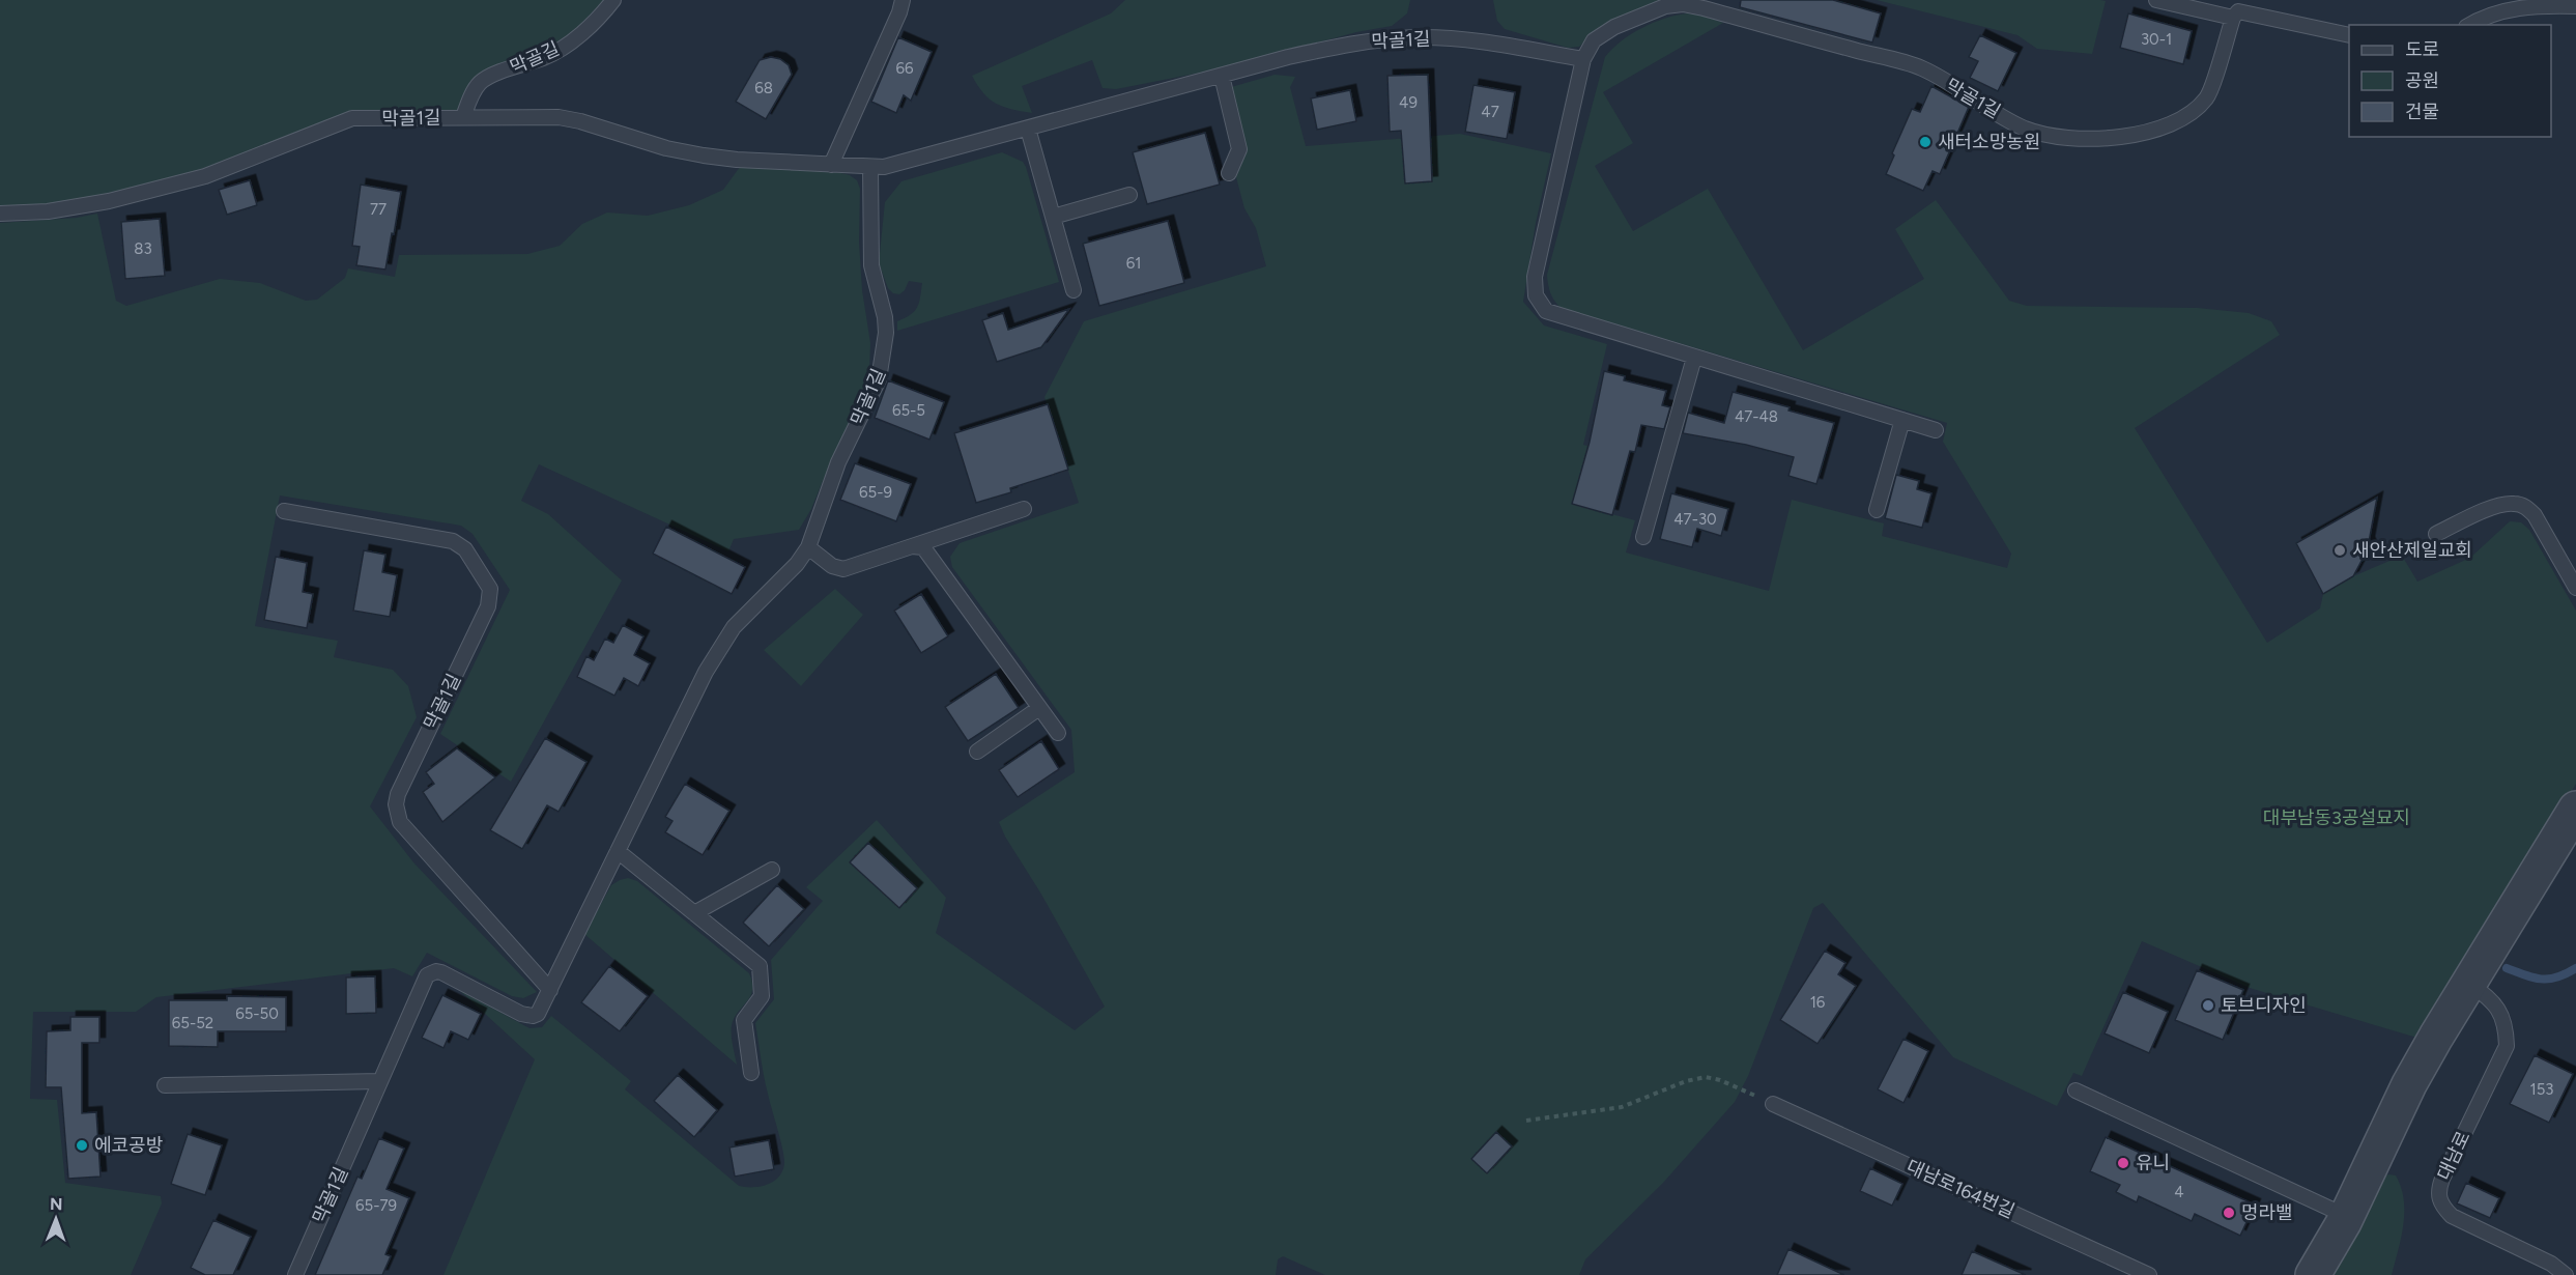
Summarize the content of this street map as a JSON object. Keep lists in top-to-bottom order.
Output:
{
  "streets": {
    "lane": [
      "막골1길",
      "막골길",
      "대남로",
      "대남로164번길"
    ]
  },
  "crossings": [
    ["막골1길", "막골길"]
  ],
  "parks": ["대부남동3공설묘지"],
  "places": [
    "새터소망농원",
    "새안산제일교회",
    "토브디자인",
    "에코공방",
    "유니",
    "멍라밸"
  ],
  "house_numbers": [
    "30-1",
    "66",
    "68",
    "49",
    "47",
    "77",
    "83",
    "61",
    "65-5",
    "47-48",
    "65-9",
    "47-30",
    "16",
    "65-50",
    "65-52",
    "153",
    "4",
    "65-79"
  ],
  "legend": ["도로", "공원", "건물"],
  "north": "top"
}
